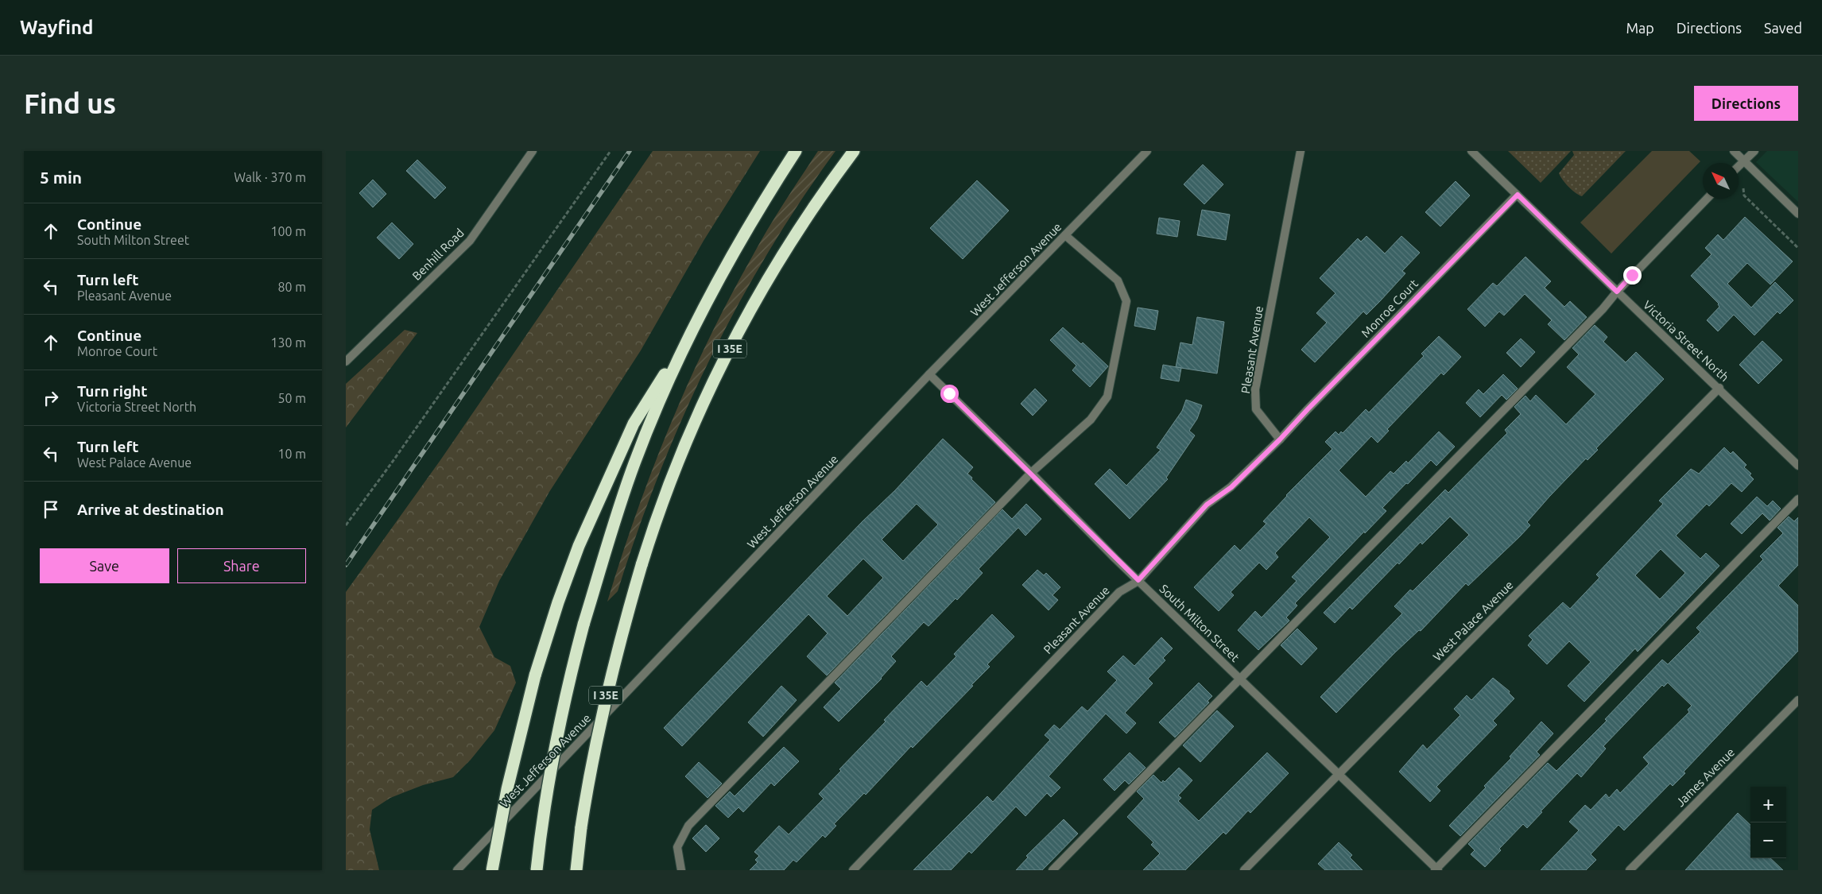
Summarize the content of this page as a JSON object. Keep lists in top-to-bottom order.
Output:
{
  "streets": {
    "highway": ["I 35E"],
    "street": [
      "Benhill Road",
      "West Jefferson Avenue",
      "Monroe Court",
      "Victoria Street North",
      "Pleasant Avenue",
      "West Palace Avenue",
      "South Milton Street",
      "James Avenue"
    ]
  },
  "crossings": [
    ["West Jefferson Avenue", "South Milton Street"],
    ["Monroe Court", "Victoria Street North"],
    ["Monroe Court", "Pleasant Avenue"],
    ["Victoria Street North", "West Palace Avenue"],
    ["Pleasant Avenue", "South Milton Street"],
    ["West Palace Avenue", "South Milton Street"]
  ],
  "north": "top left",
  "page": {
    "header": "Wayfind",
    "nav": ["Map", "Directions", "Saved"],
    "buttons": [
      "Directions",
      ["Save", "Share"]
    ],
    "title": "Find us",
    "heading": ["5 min", "Walk · 370 m"],
    "list": [
      ["Continue", "South Milton Street", "100 m"],
      ["Turn left", "Pleasant Avenue", "80 m"],
      ["Continue", "Monroe Court", "130 m"],
      ["Turn right", "Victoria Street North", "50 m"],
      ["Turn left", "West Palace Avenue", "10 m"],
      "Arrive at destination"
    ],
    "map_buttons": ["+", "−"]
  }
}
